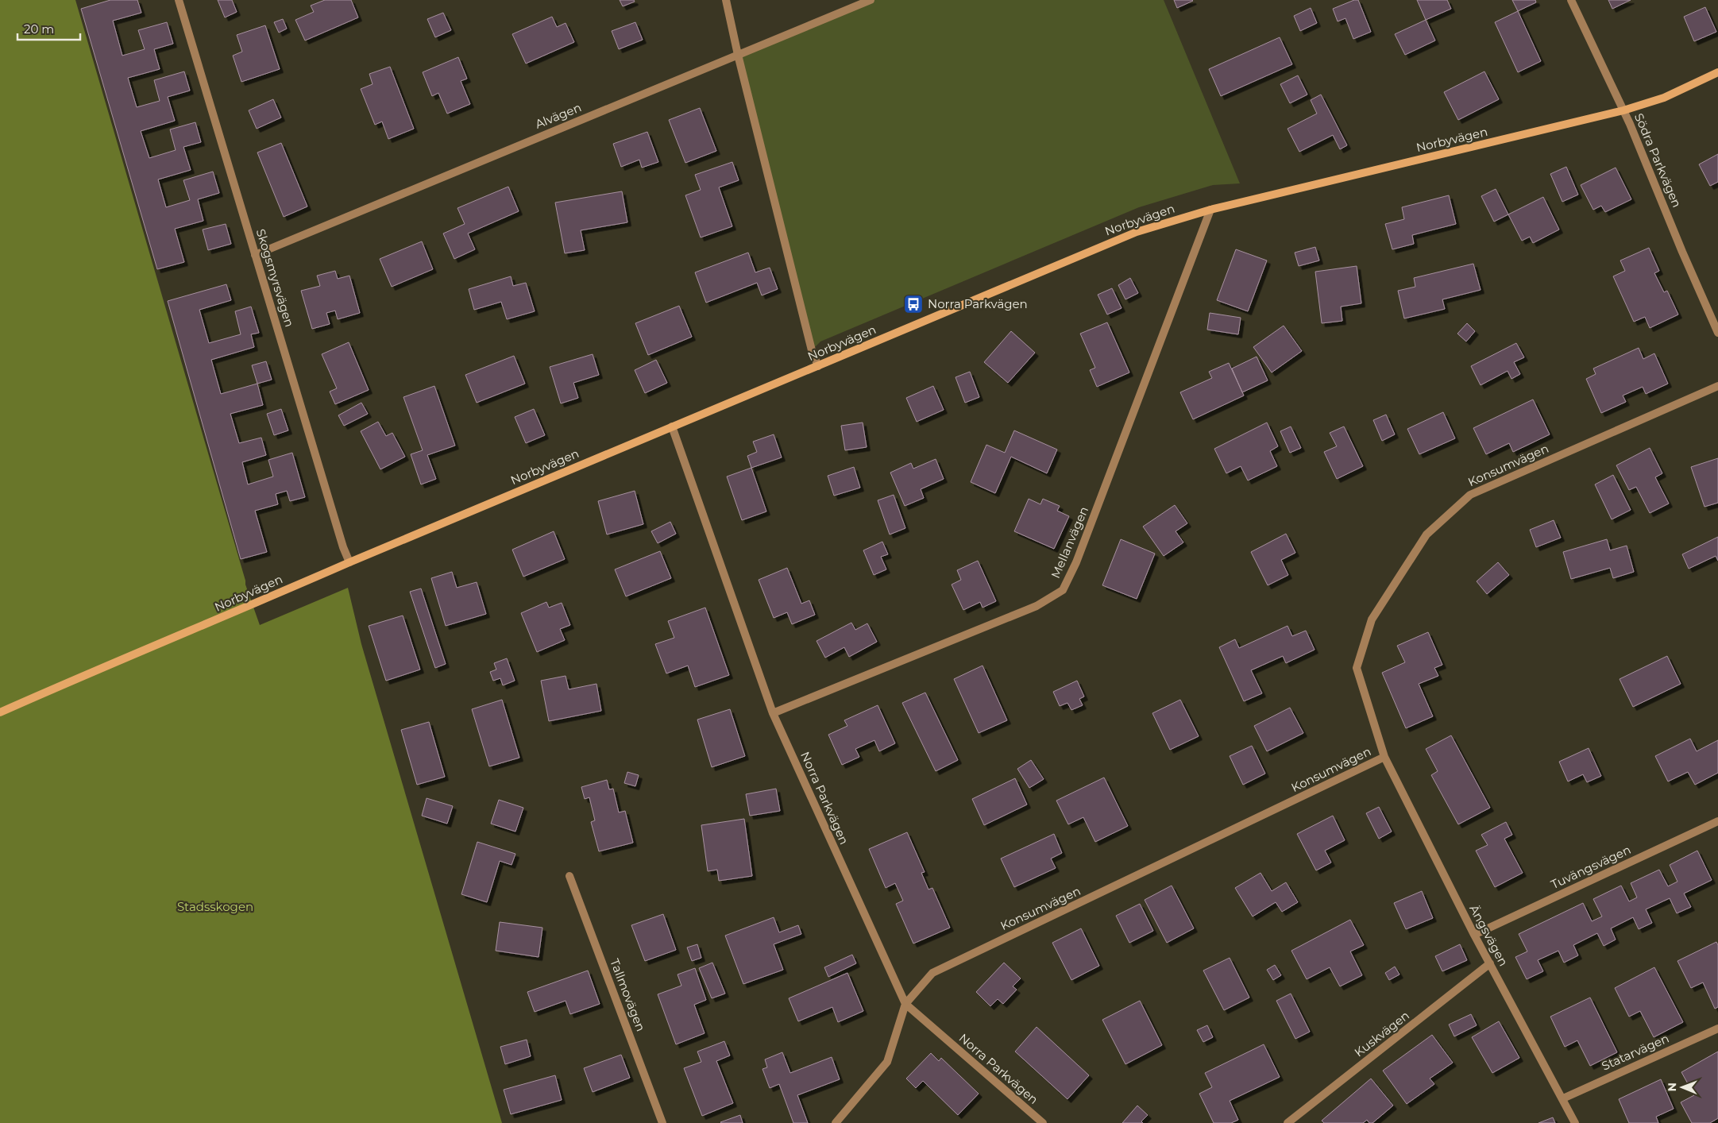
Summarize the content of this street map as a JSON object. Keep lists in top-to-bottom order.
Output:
{
  "streets": {
    "street": [
      "Alvägen",
      "Norbyvägen",
      "Södra Parkvägen",
      "Skogsmyrsvägen",
      "Konsumvägen",
      "Mellanvägen",
      "Norra Parkvägen",
      "Tuvängsvägen",
      "Ängsvägen",
      "Tallmovägen",
      "Kuskvägen",
      "Statarvägen"
    ]
  },
  "crossings": [
    ["Alvägen", "Skogsmyrsvägen"],
    ["Norbyvägen", "Södra Parkvägen"],
    ["Norbyvägen", "Skogsmyrsvägen"],
    ["Norbyvägen", "Mellanvägen"],
    ["Norbyvägen", "Norra Parkvägen"],
    ["Konsumvägen", "Norra Parkvägen"],
    ["Konsumvägen", "Ängsvägen"],
    ["Mellanvägen", "Norra Parkvägen"],
    ["Tuvängsvägen", "Ängsvägen"],
    ["Ängsvägen", "Kuskvägen"],
    ["Ängsvägen", "Statarvägen"]
  ],
  "parks": ["Stadsskogen"],
  "places": {
    "bus stop": ["Norra Parkvägen"]
  },
  "scale_bar": "20 m",
  "north": "left"
}
